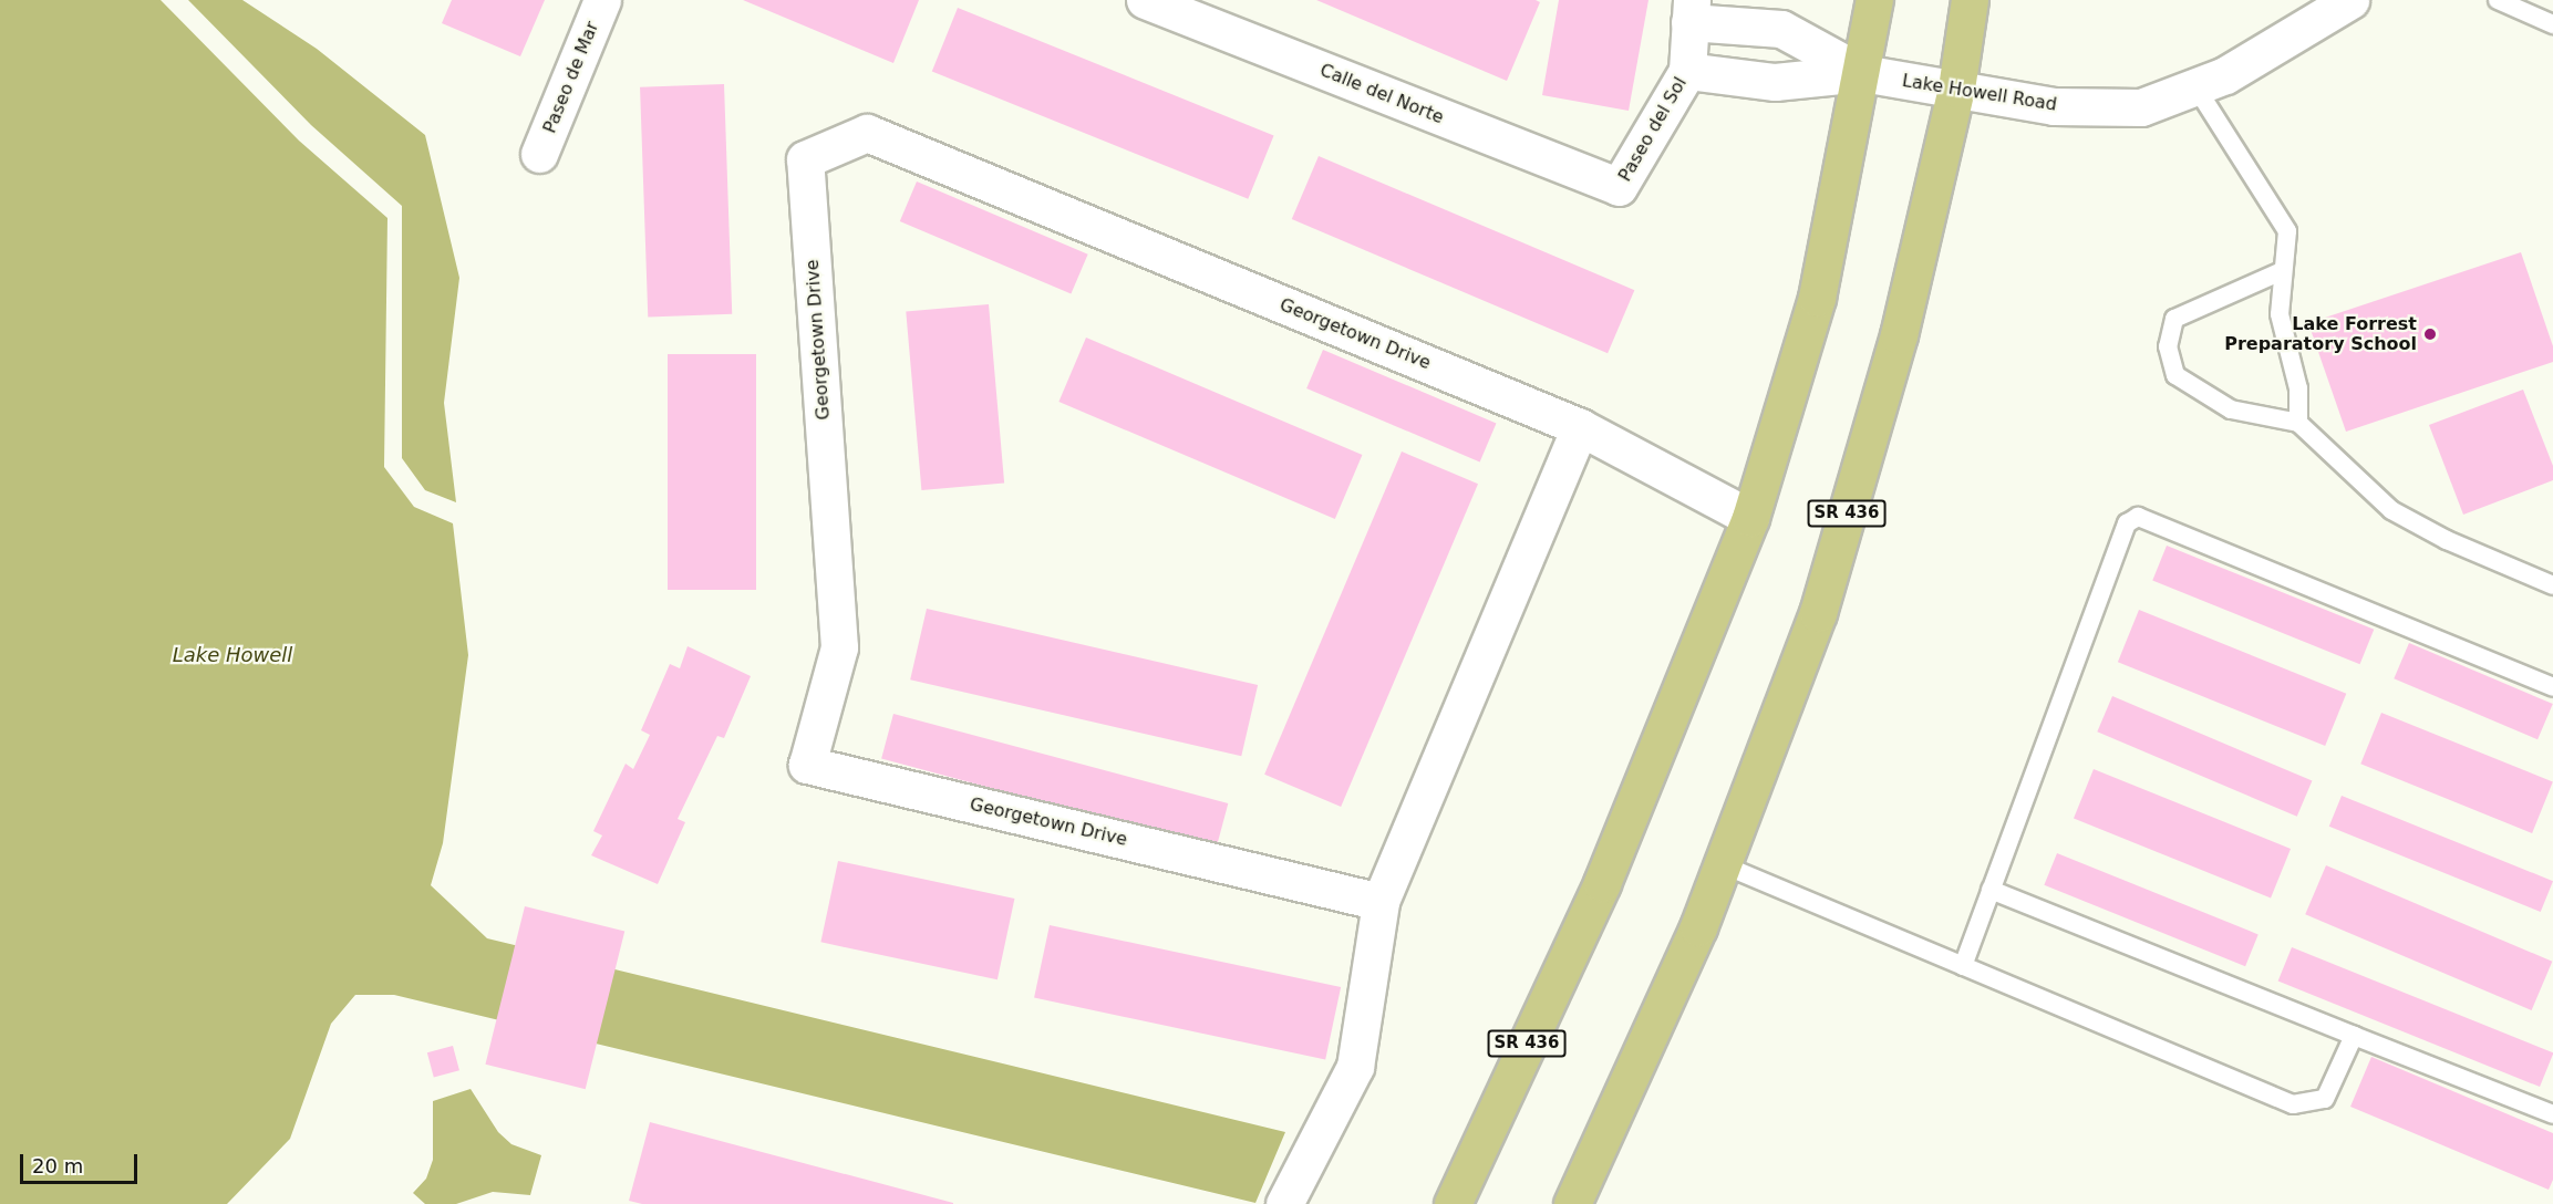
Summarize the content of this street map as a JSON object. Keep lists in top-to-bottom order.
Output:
{
  "streets": {
    "main road": ["SR 436"],
    "street": [
      "Paseo de Mar",
      "Lake Howell Road",
      "Calle del Norte",
      "Paseo del Sol",
      "Georgetown Drive"
    ]
  },
  "crossings": [
    ["Lake Howell Road", "Paseo del Sol"],
    ["Lake Howell Road", "SR 436"],
    ["Calle del Norte", "Paseo del Sol"],
    ["Paseo del Sol", "SR 436"],
    ["Georgetown Drive", "SR 436"]
  ],
  "water": ["Lake Howell"],
  "places": ["Lake Forrest Preparatory School"],
  "scale_bar": "20 m"
}
